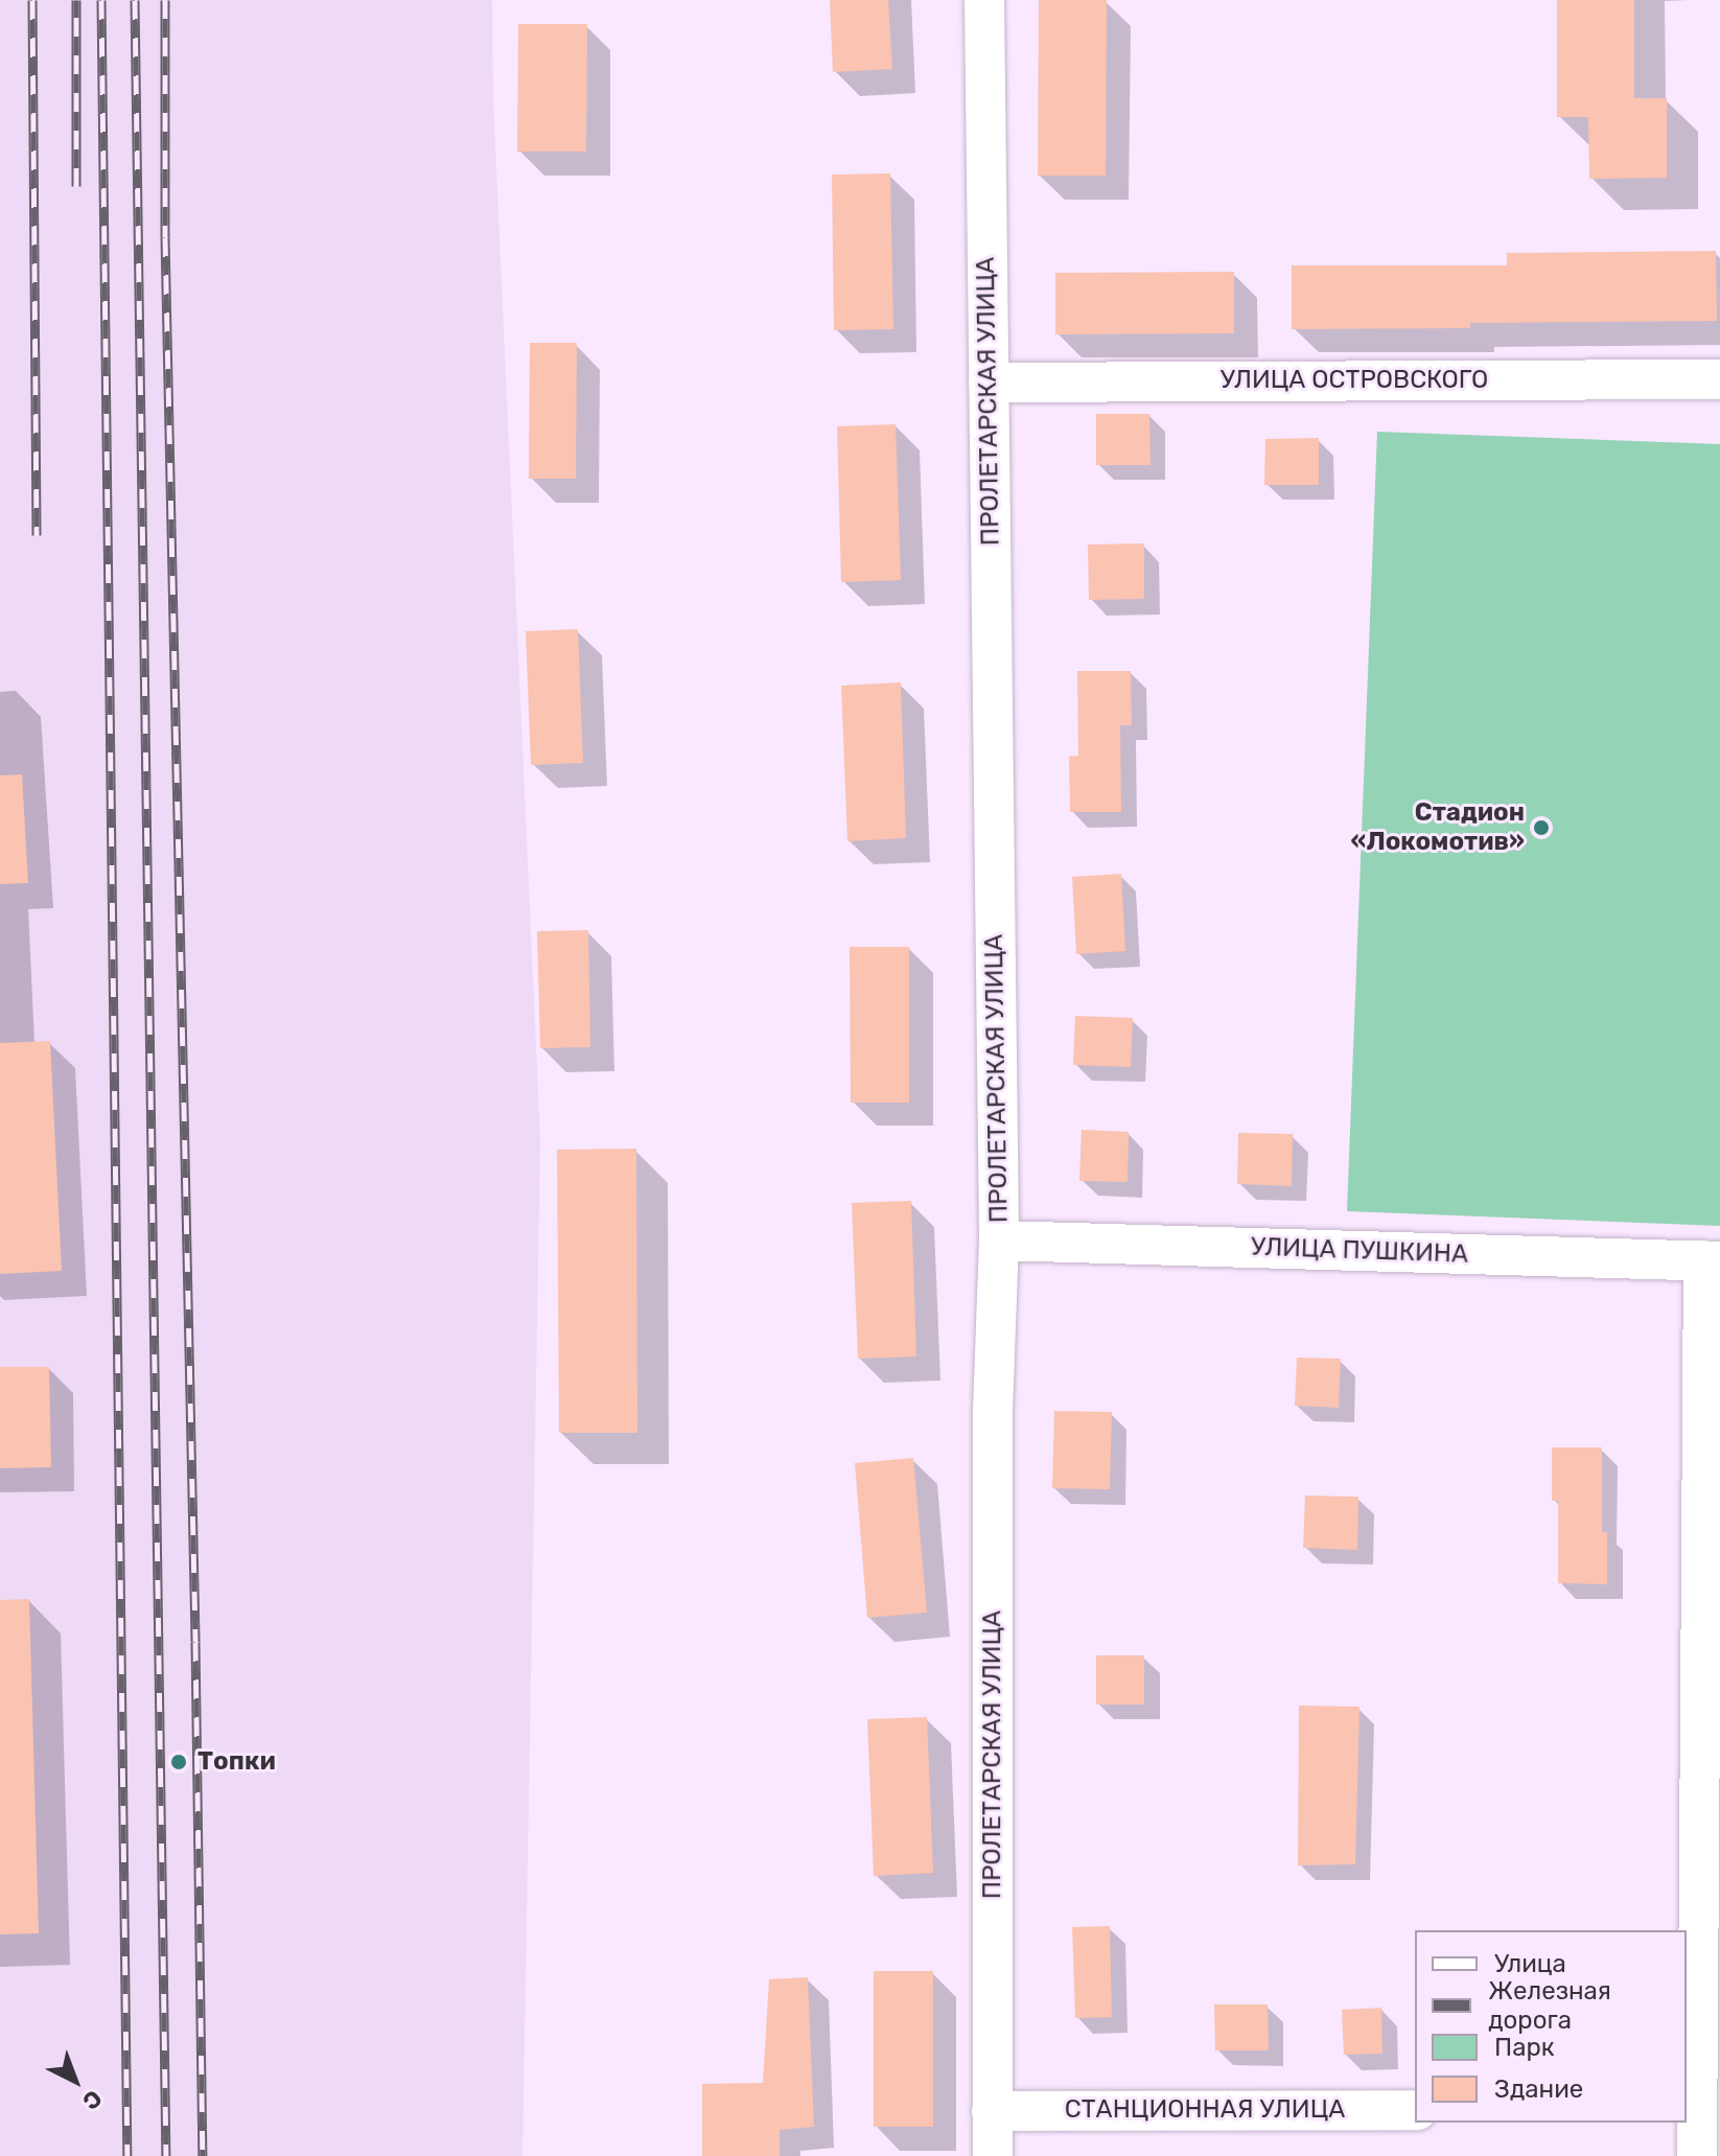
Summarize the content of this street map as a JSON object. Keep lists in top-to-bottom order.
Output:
{
  "streets": {
    "street": [
      "УЛИЦА ОСТРОВСКОГО",
      "ПРОЛЕТАРСКАЯ УЛИЦА",
      "УЛИЦА ПУШКИНА",
      "СТАНЦИОННАЯ УЛИЦА"
    ]
  },
  "crossings": [
    ["УЛИЦА ОСТРОВСКОГО", "ПРОЛЕТАРСКАЯ УЛИЦА"],
    ["ПРОЛЕТАРСКАЯ УЛИЦА", "УЛИЦА ПУШКИНА"],
    ["ПРОЛЕТАРСКАЯ УЛИЦА", "СТАНЦИОННАЯ УЛИЦА"]
  ],
  "places": ["Стадион «Локомотив»", "Топки"],
  "legend": [
    "Улица",
    "Железная дорога",
    "Парк",
    "Здание"
  ],
  "north": "bottom right"
}
